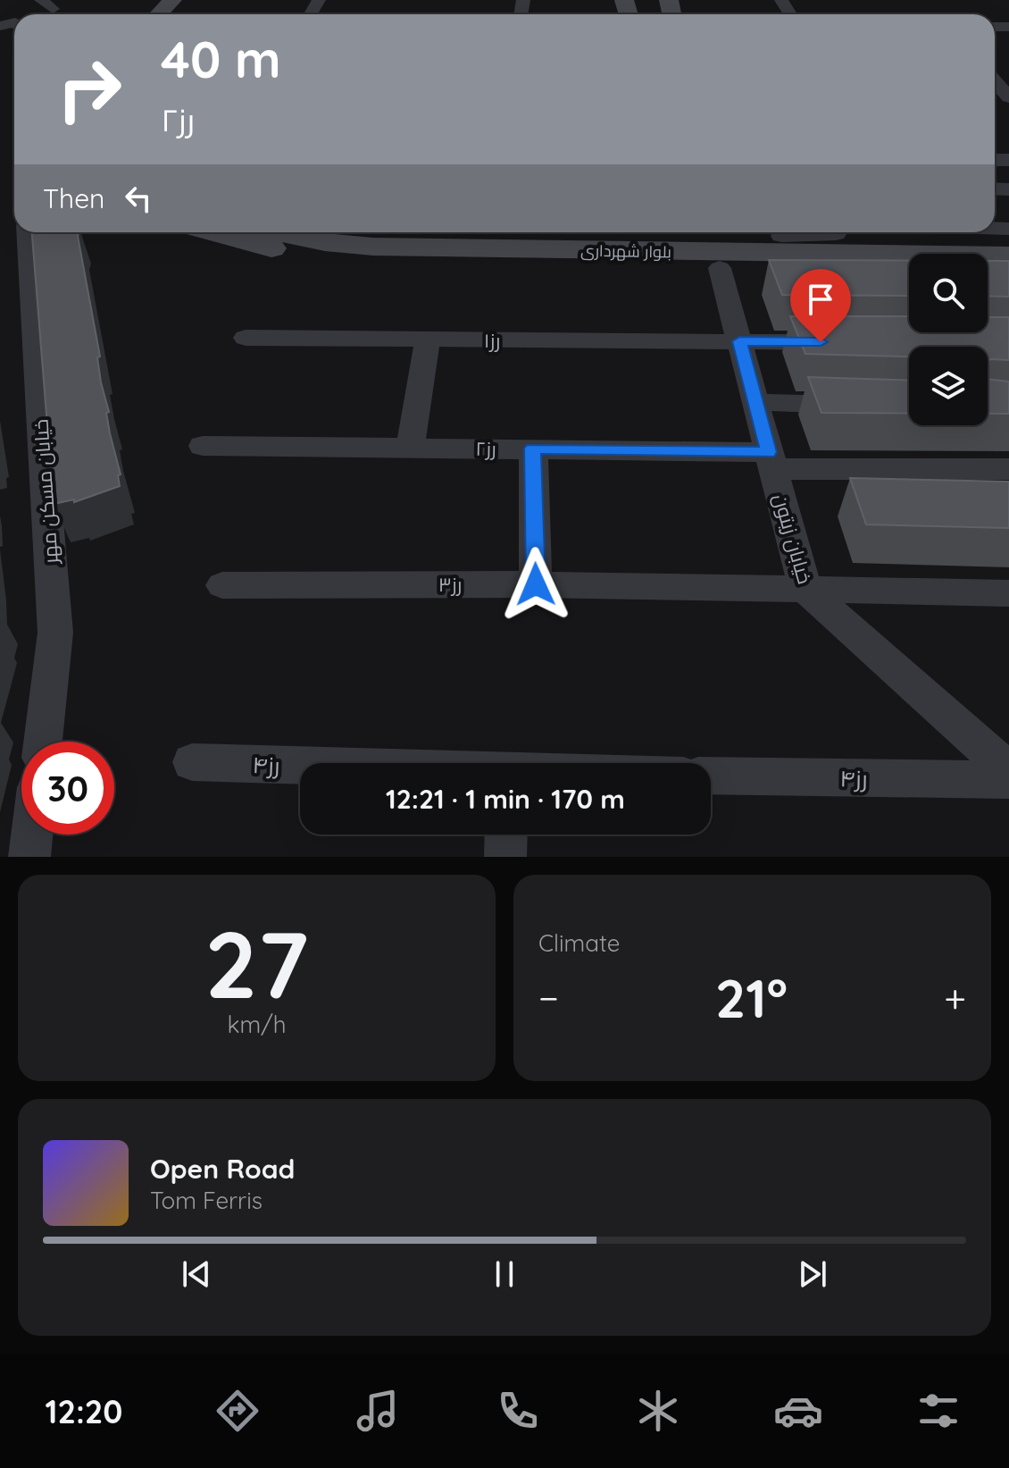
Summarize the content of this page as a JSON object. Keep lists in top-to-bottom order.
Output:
{
  "streets": {
    "main road": ["بلوار شهرداری"],
    "street": [
      "رز۱",
      "رز۲",
      "خیابان مسکن مهر",
      "خیابان زیتون",
      "رز۳",
      "رز۴"
    ]
  },
  "crossings": [
    ["بلوار شهرداری", "خیابان زیتون"],
    ["رز۱", "خیابان زیتون"],
    ["رز۲", "خیابان زیتون"],
    ["خیابان زیتون", "رز۳"]
  ],
  "page": {
    "turn": ["40 m", "رز۲"],
    "then": "Then",
    "limit": "30",
    "trip": "12:21 · 1 min · 170 m",
    "tile": [
      ["27", "km/h"],
      "Climate"
    ],
    "heat": ["−", "21°", "+"],
    "song": ["Open Road", "Tom Ferris"],
    "tabs": "12:20"
  }
}
